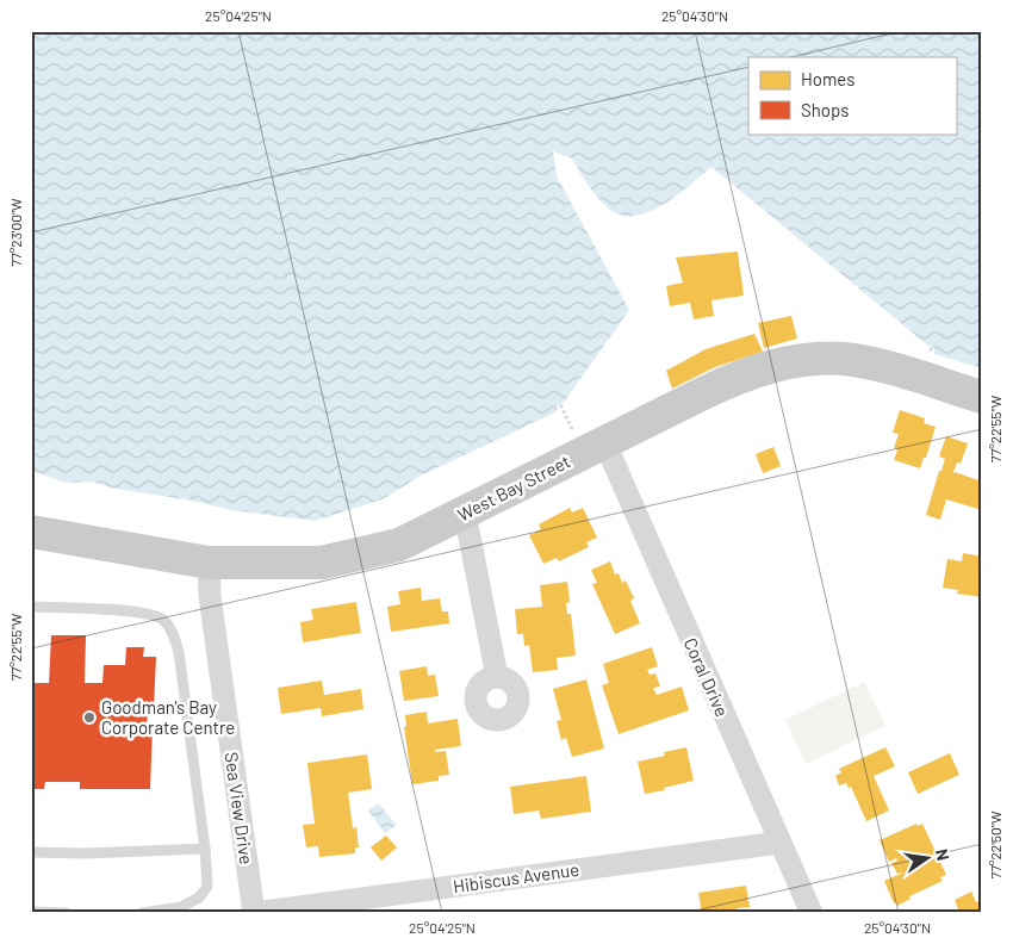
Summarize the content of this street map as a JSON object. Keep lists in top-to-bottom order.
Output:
{
  "streets": {
    "main road": ["West Bay Street"],
    "street": ["Coral Drive", "Sea View Drive", "Hibiscus Avenue"]
  },
  "crossings": [
    ["West Bay Street", "Coral Drive"],
    ["West Bay Street", "Sea View Drive"],
    ["Coral Drive", "Hibiscus Avenue"],
    ["Sea View Drive", "Hibiscus Avenue"]
  ],
  "places": ["Goodman's Bay Corporate Centre"],
  "legend": ["Homes", "Shops"],
  "north": "right",
  "coordinates": [
    "25°04'25\"N",
    "25°04'30\"N",
    "77°23'00\"W",
    "77°22'55\"W",
    "77°22'50\"W"
  ]
}
